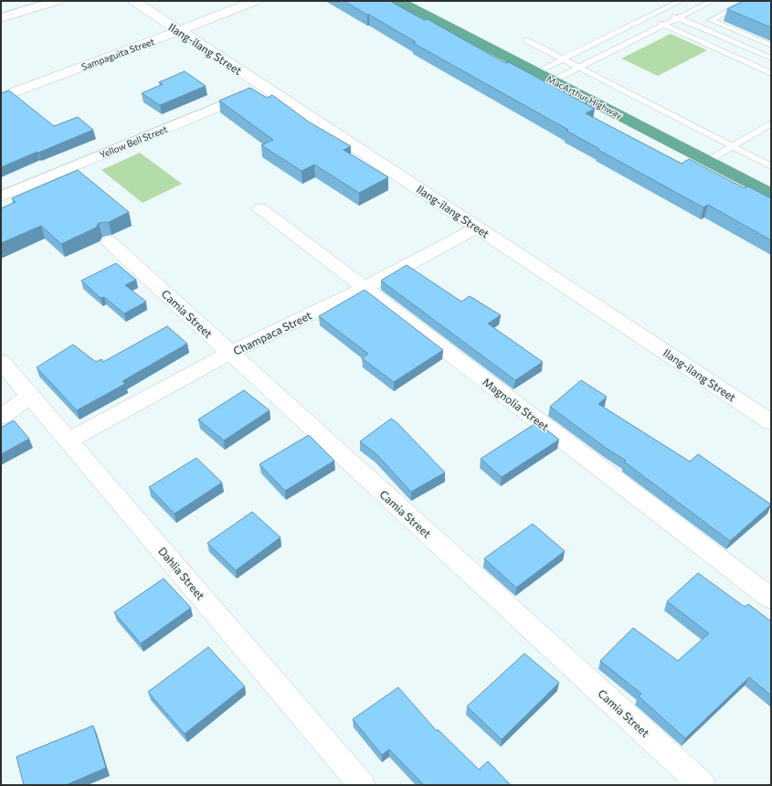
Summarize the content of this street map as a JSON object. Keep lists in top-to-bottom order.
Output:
{
  "streets": {
    "highway": ["MacArthur Highway"],
    "street": [
      "Ilang-ilang Street",
      "Sampaguita Street",
      "Yellow Bell Street",
      "Camia Street",
      "Champaca Street",
      "Magnolia Street",
      "Dahlia Street"
    ]
  },
  "crossings": [
    ["Ilang-ilang Street", "Sampaguita Street"],
    ["Ilang-ilang Street", "Yellow Bell Street"],
    ["Ilang-ilang Street", "Champaca Street"],
    ["Camia Street", "Champaca Street"],
    ["Champaca Street", "Magnolia Street"],
    ["Champaca Street", "Dahlia Street"]
  ]
}
